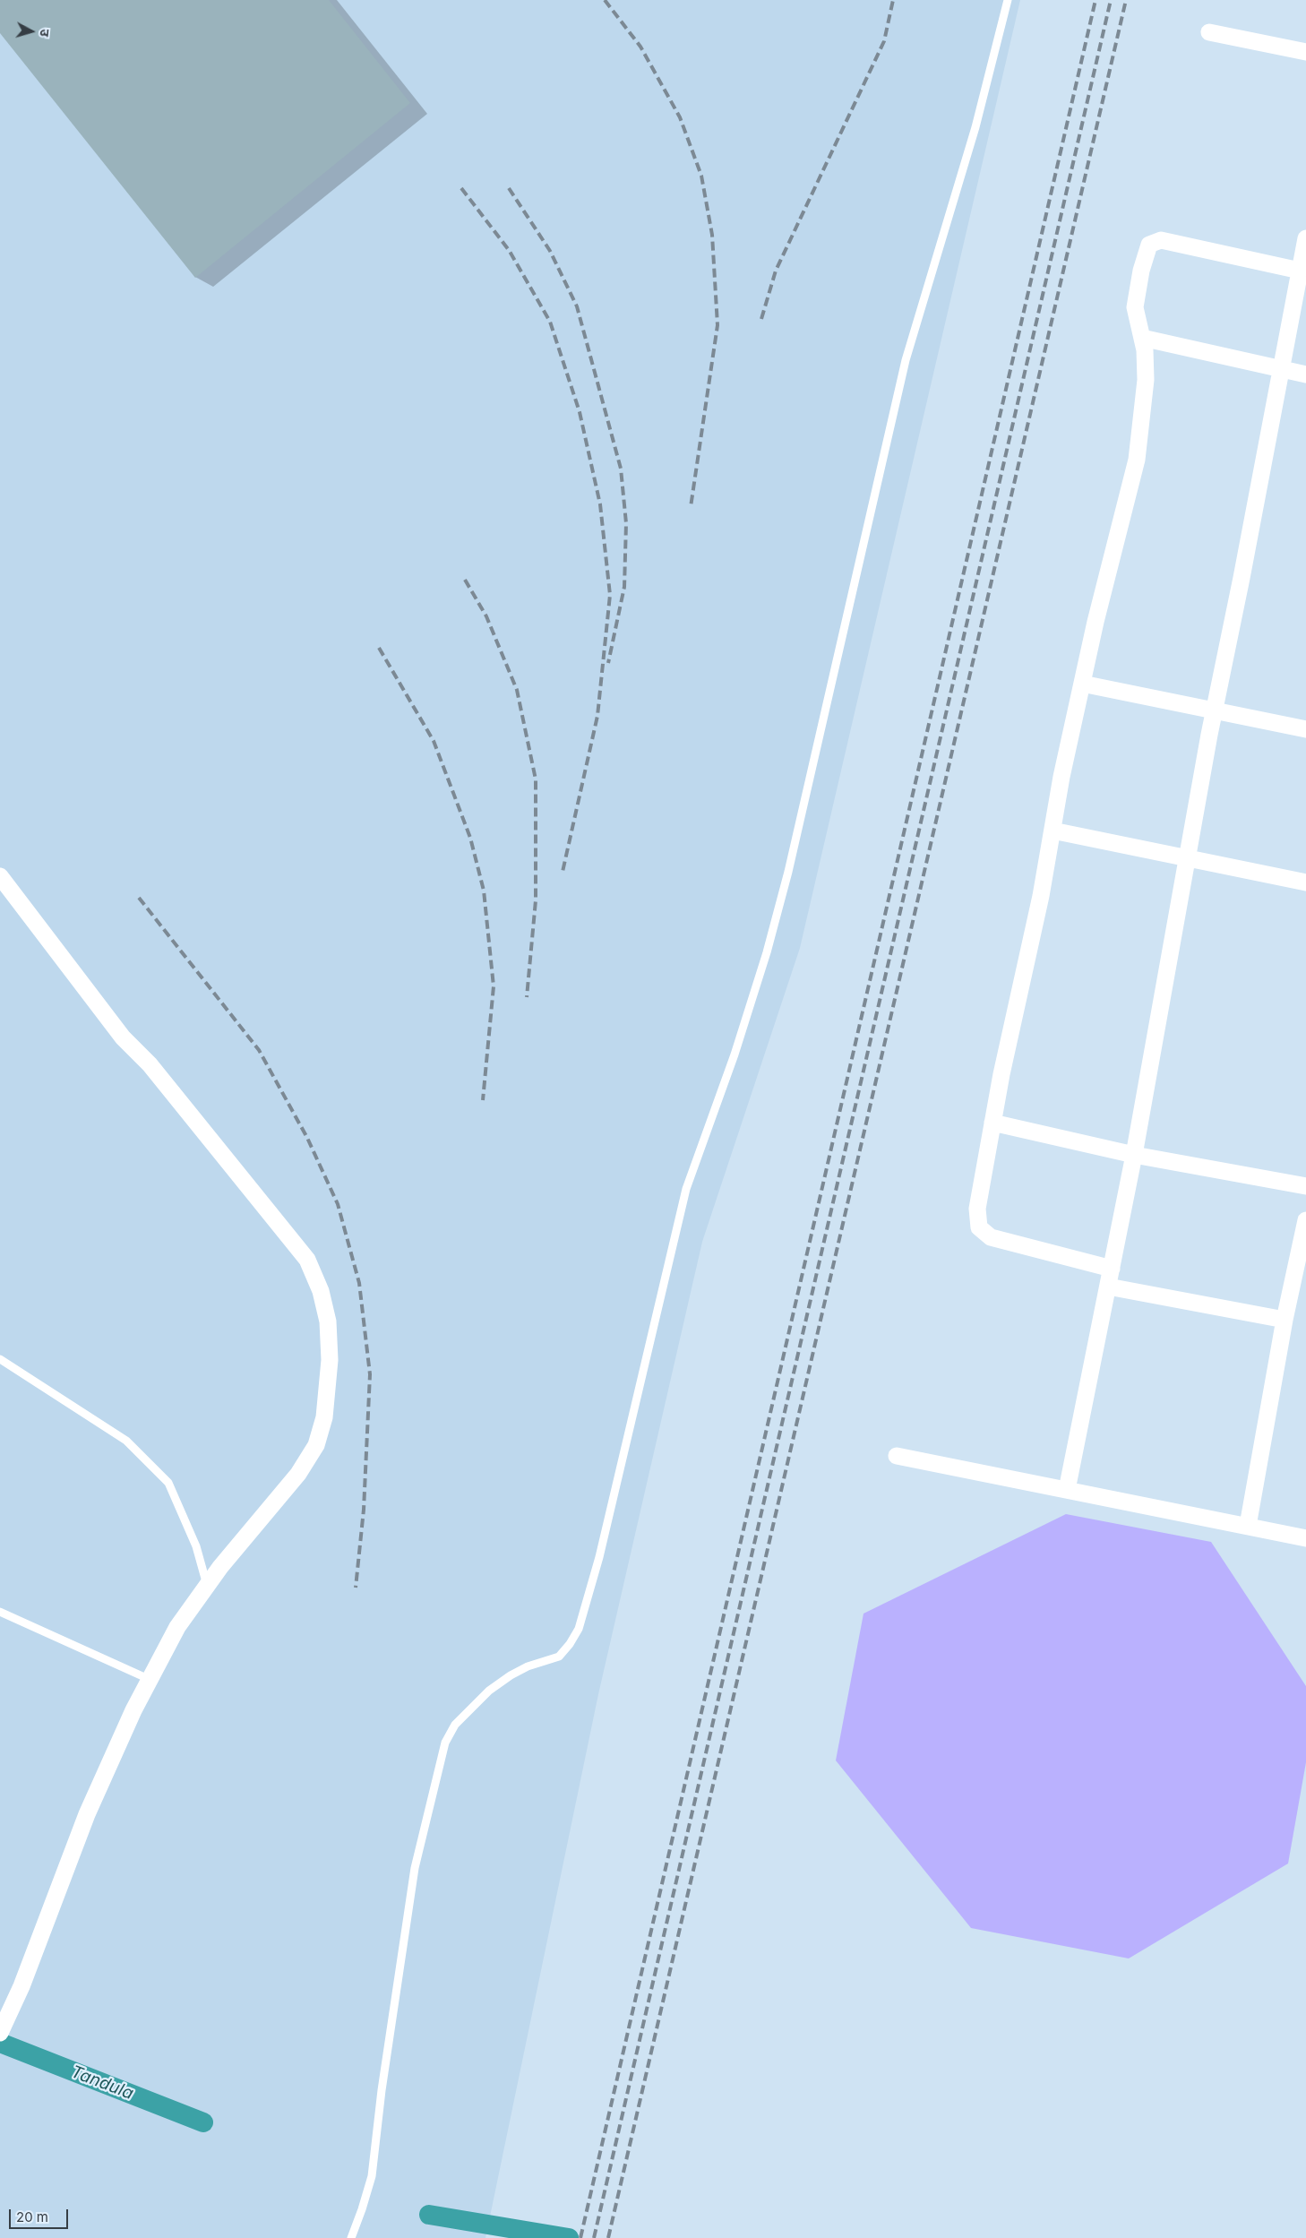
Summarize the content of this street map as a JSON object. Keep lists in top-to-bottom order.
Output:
{
  "water": ["Tandula"],
  "scale_bar": "20 m",
  "north": "right"
}
